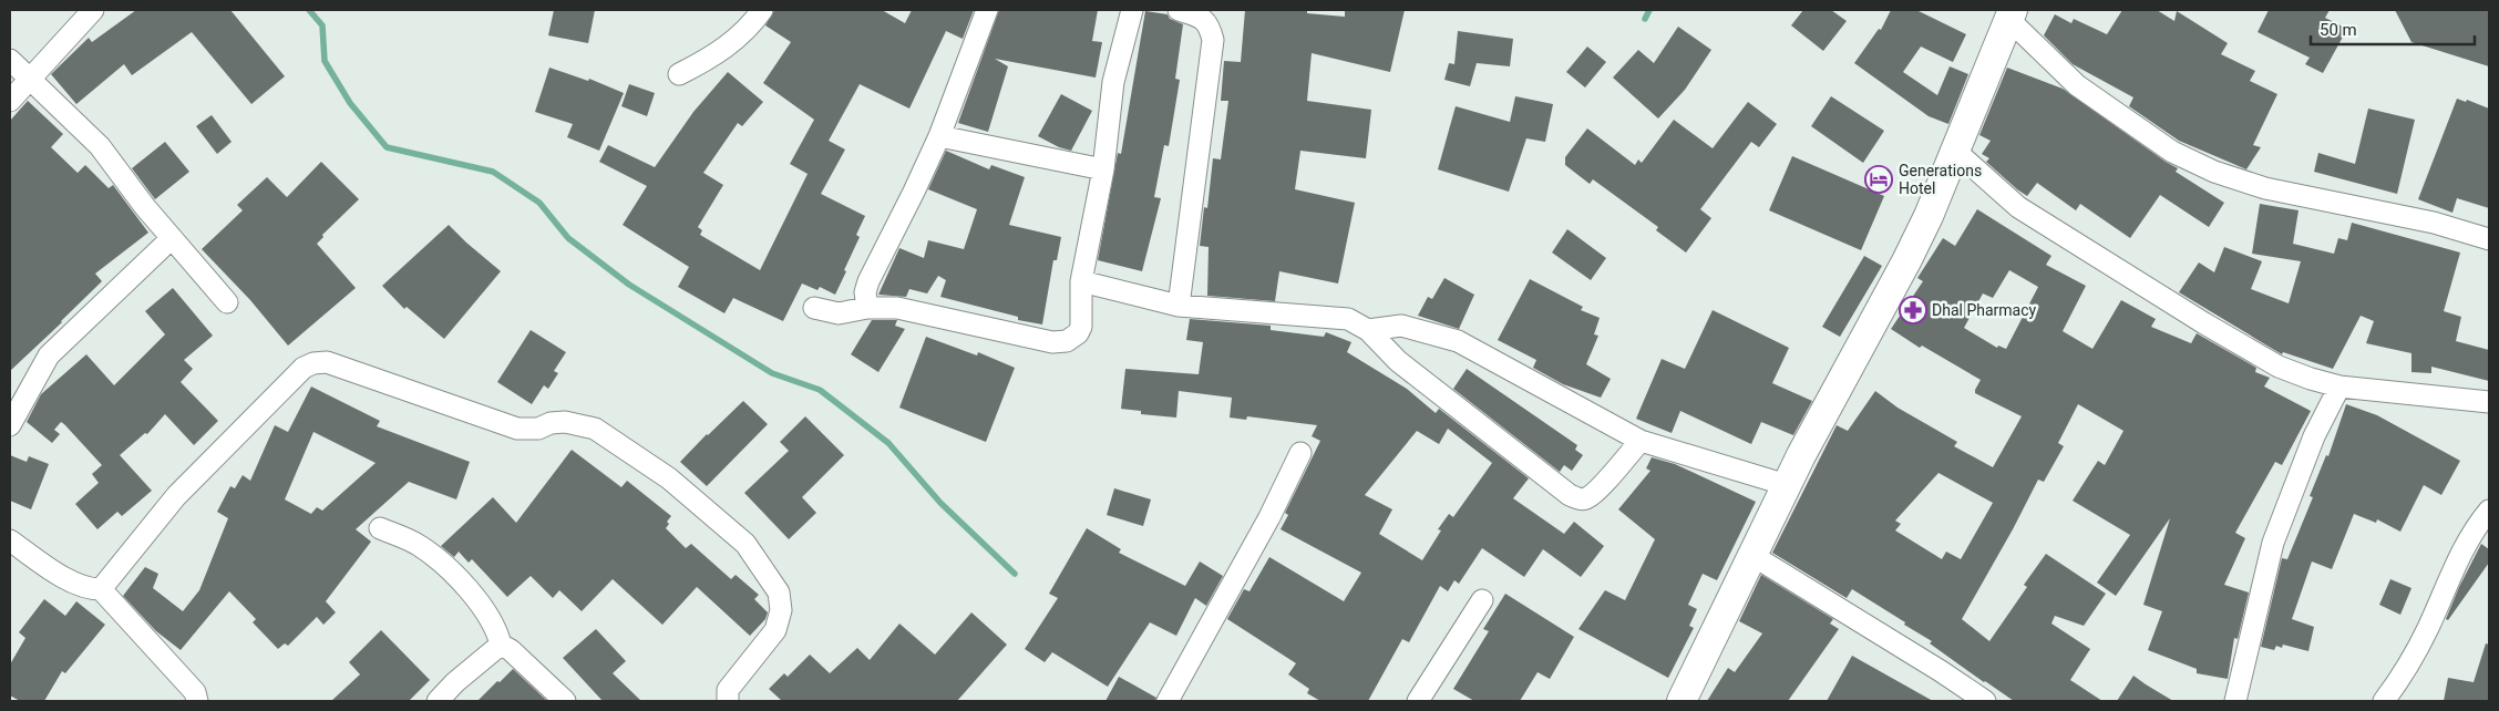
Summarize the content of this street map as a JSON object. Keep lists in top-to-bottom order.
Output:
{
  "places": {
    "hotel": ["Generations Hotel"],
    "pharmacy": ["Dhal Pharmacy"]
  },
  "scale_bar": "50 m"
}
